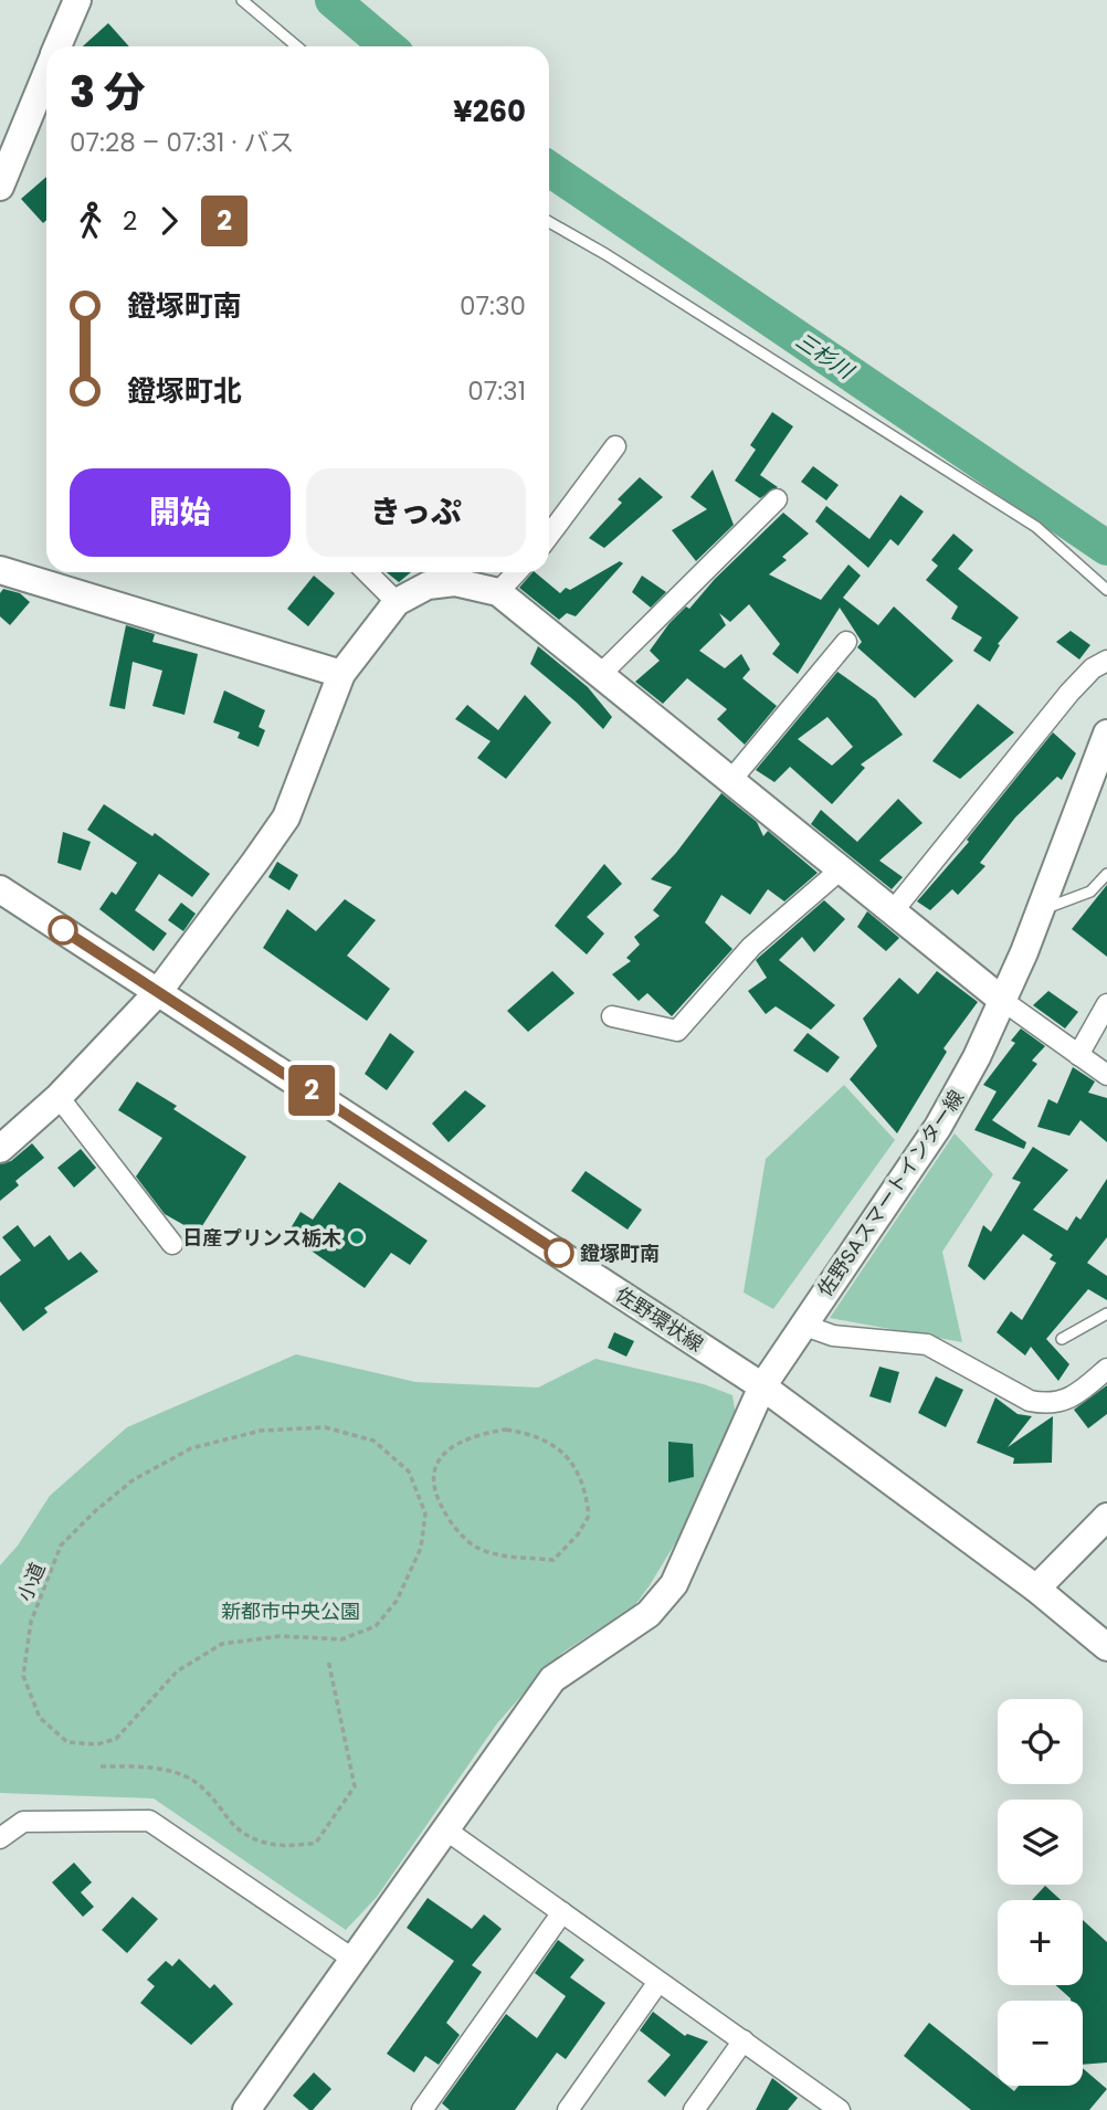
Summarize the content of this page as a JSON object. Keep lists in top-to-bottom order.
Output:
{
  "streets": {
    "street": ["佐野SAスマートインター線", "佐野環状線"],
    "path": ["小道"]
  },
  "crossings": [
    ["佐野SAスマートインター線", "佐野環状線"]
  ],
  "water": ["三杉川"],
  "parks": ["新都市中央公園"],
  "places": ["日産プリンス栃木", "鐙塚町南"],
  "lines": ["bus line 2"],
  "page": {
    "on_map": "2",
    "heading": ["3 分", "07:28 – 07:31 · バス", "¥260"],
    "legs": ["2", "2"],
    "list": [
      {
        "name": "鐙塚町南",
        "value": "07:30"
      },
      {
        "name": "鐙塚町北",
        "value": "07:31"
      }
    ],
    "buttons": ["開始", "きっぷ"],
    "map_buttons": ["+", "−"]
  }
}
